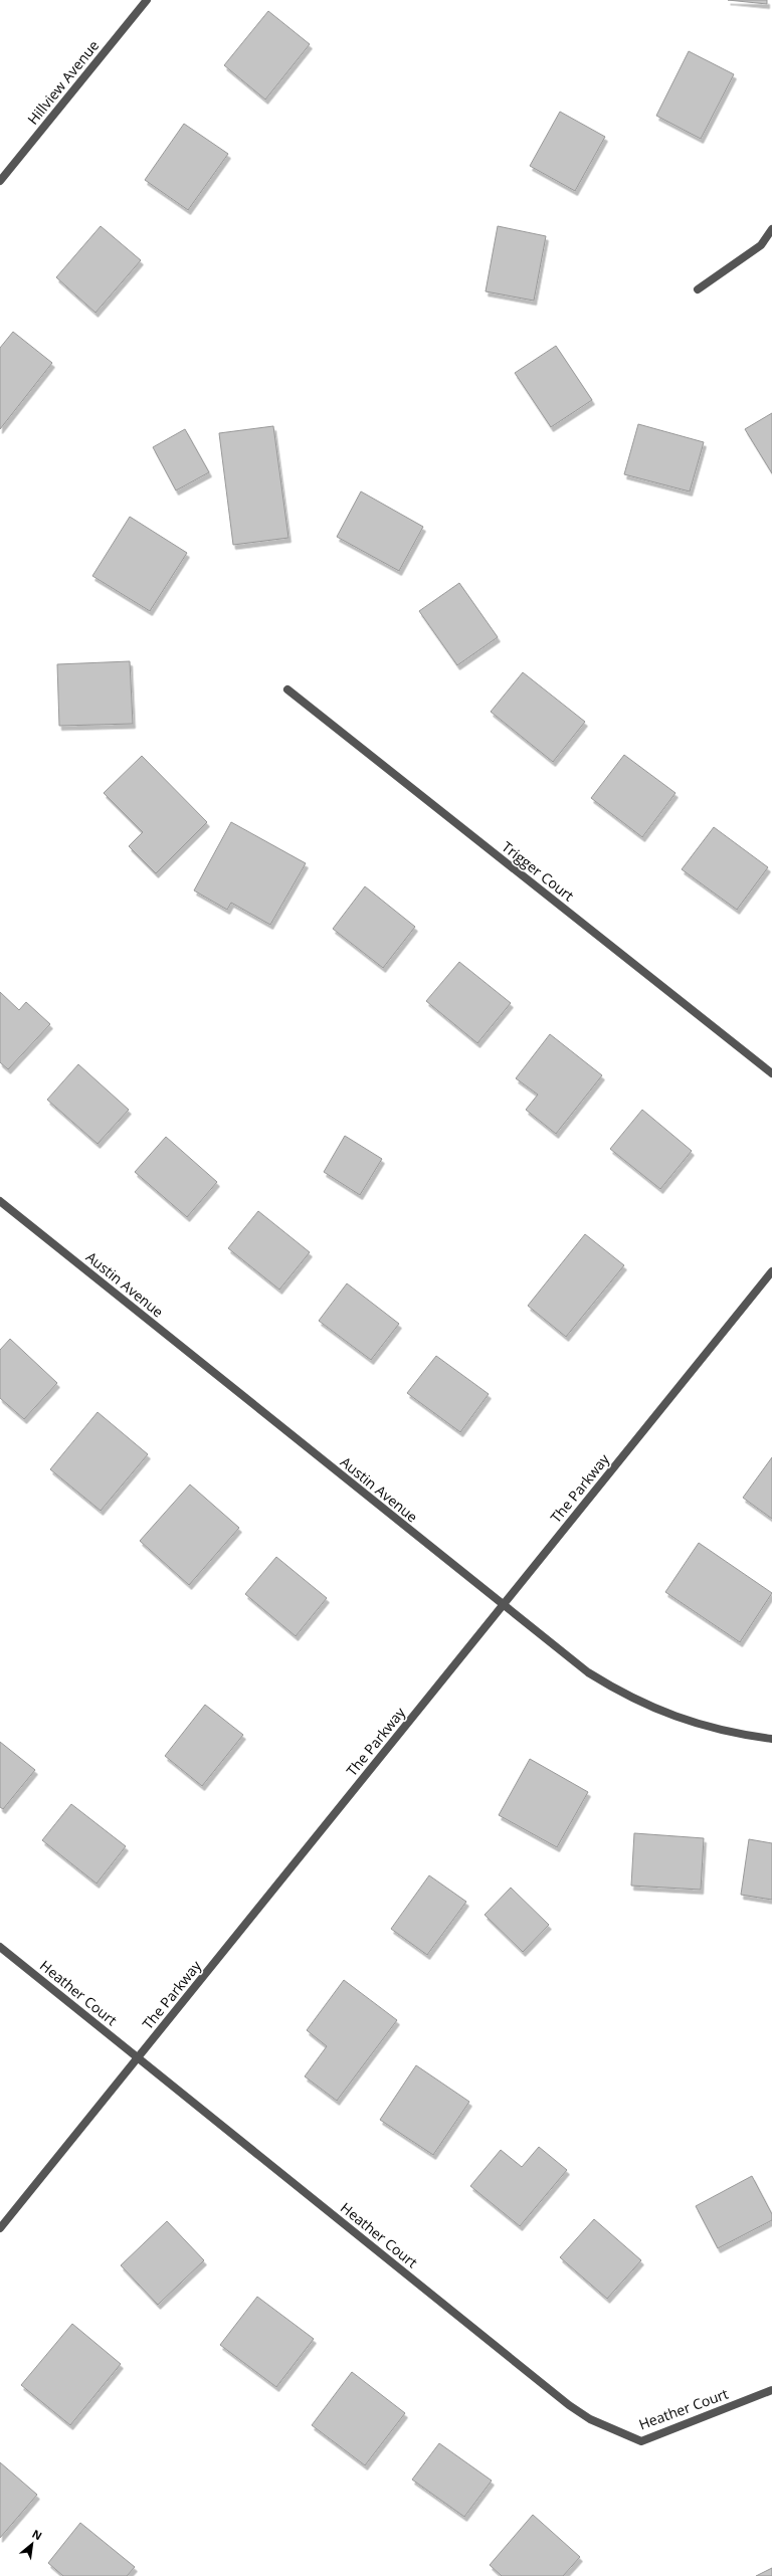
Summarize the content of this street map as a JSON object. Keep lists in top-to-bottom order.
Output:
{
  "streets": {
    "street": [
      "Hillview Avenue",
      "Trigger Court",
      "Austin Avenue",
      "The Parkway",
      "Heather Court"
    ]
  },
  "crossings": [
    ["Austin Avenue", "The Parkway"],
    ["The Parkway", "Heather Court"]
  ],
  "north": "top right"
}
